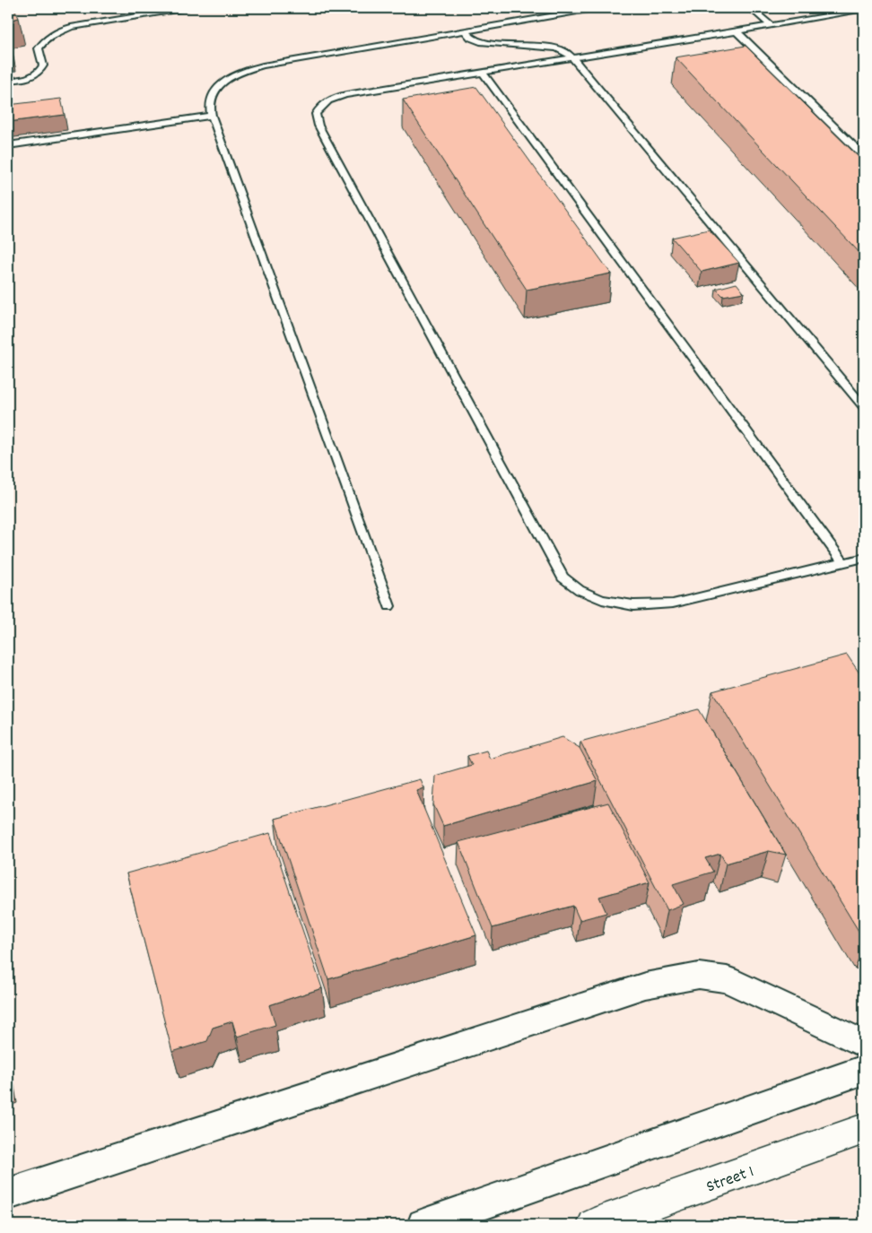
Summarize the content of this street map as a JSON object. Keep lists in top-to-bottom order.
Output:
{
  "streets": {
    "street": ["Street 1"]
  }
}
